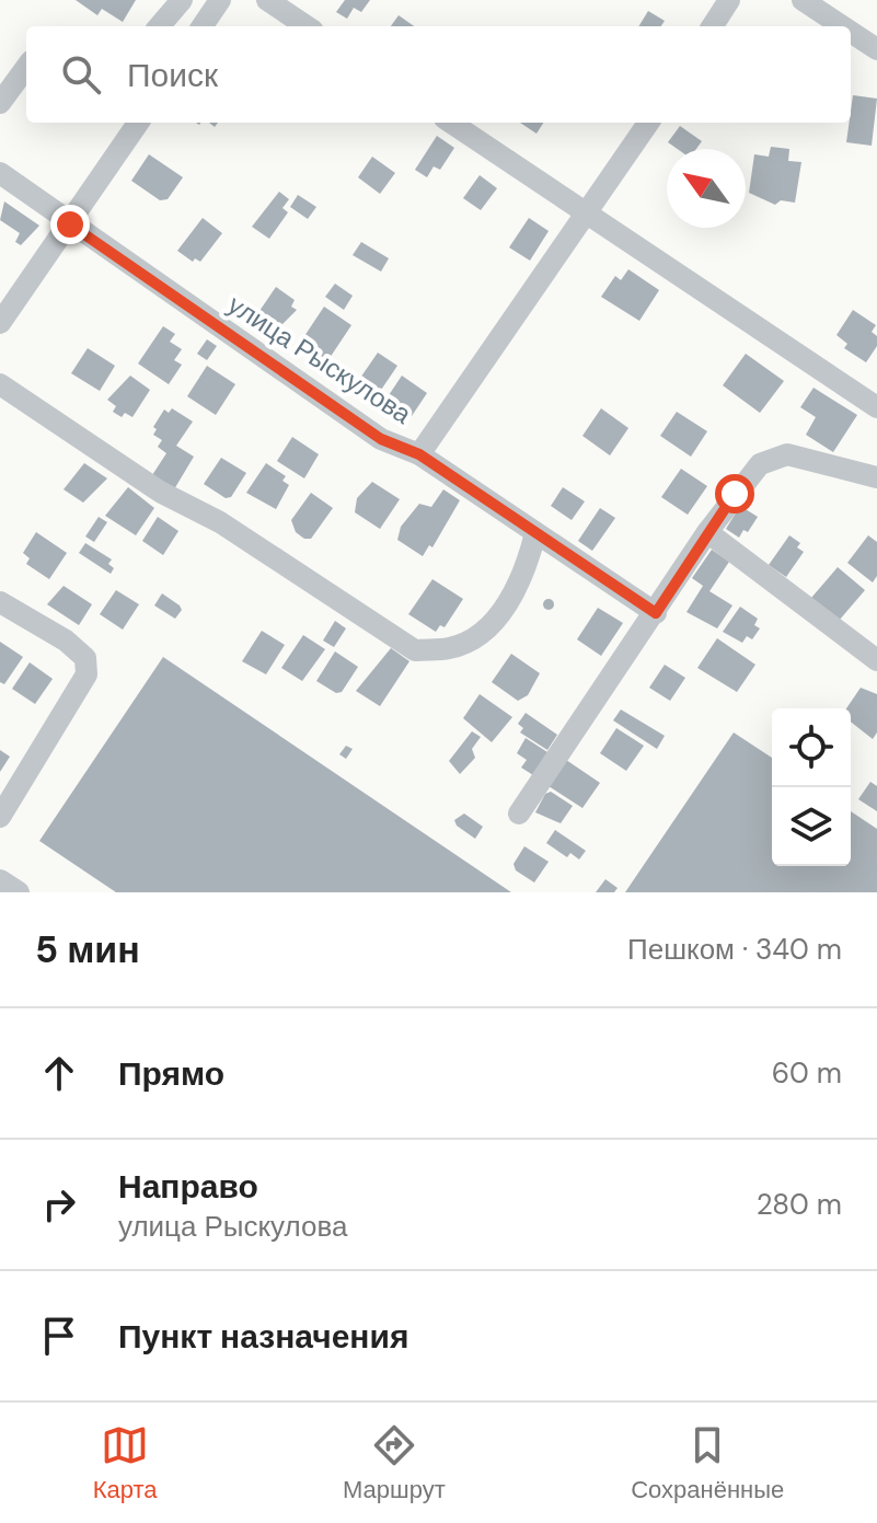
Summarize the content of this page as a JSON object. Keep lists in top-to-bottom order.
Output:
{
  "streets": {
    "street": ["улица Рыскулова"]
  },
  "north": "top left",
  "page": {
    "search": "Поиск",
    "heading": ["5 мин", "Пешком · 340 m"],
    "list": [
      ["Прямо", "60 m"],
      ["Направо", "улица Рыскулова", "280 m"],
      "Пункт назначения"
    ],
    "nav": ["Карта", "Маршрут", "Сохранённые"]
  }
}
